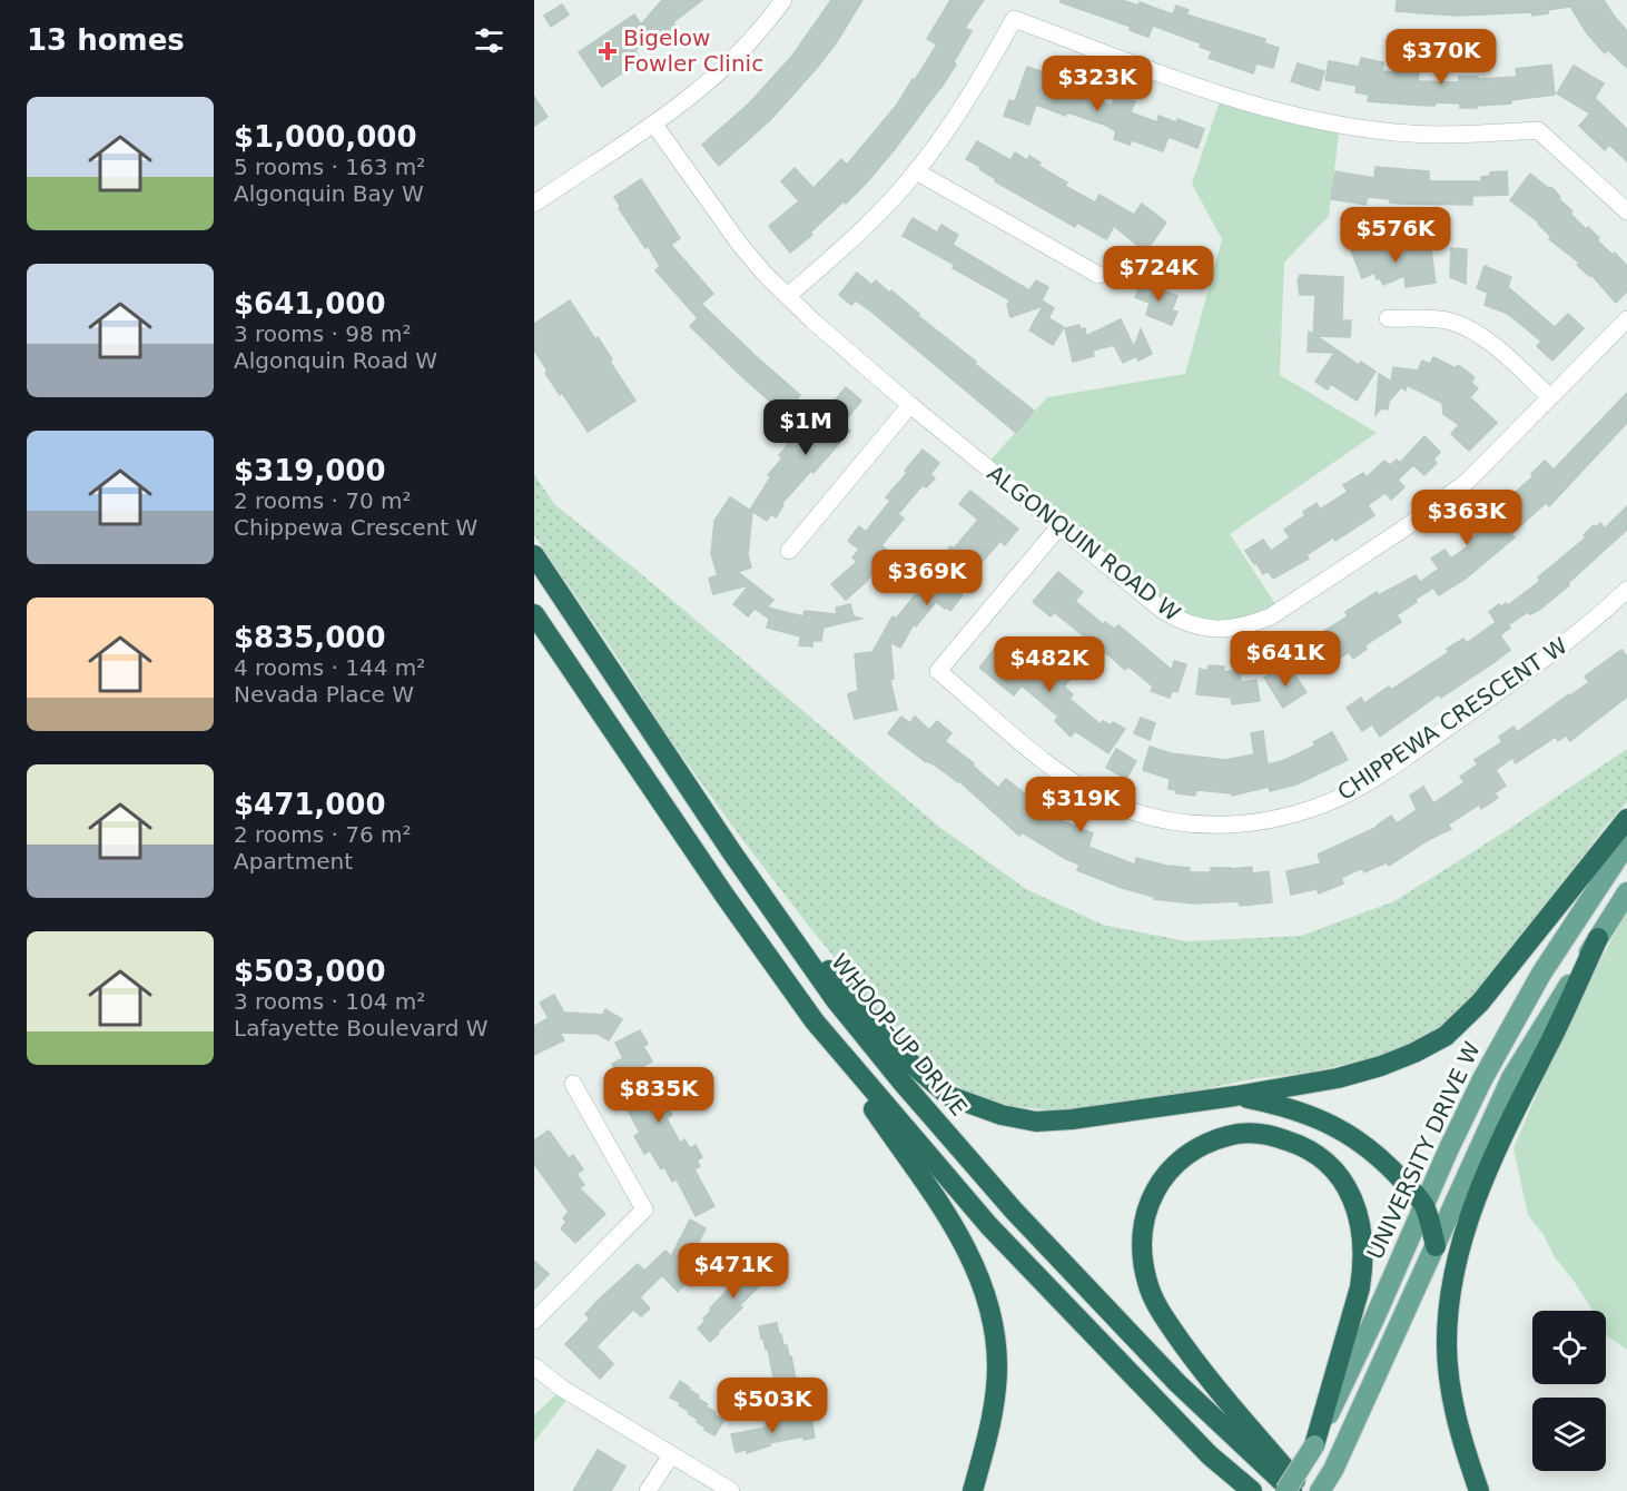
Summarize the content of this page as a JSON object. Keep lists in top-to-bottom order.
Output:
{
  "streets": {
    "highway": ["WHOOP-UP DRIVE"],
    "main road": ["UNIVERSITY DRIVE W"],
    "street": ["ALGONQUIN ROAD W", "CHIPPEWA CRESCENT W"]
  },
  "crossings": [
    ["ALGONQUIN ROAD W", "CHIPPEWA CRESCENT W"]
  ],
  "places": {
    "health": ["Bigelow Fowler Clinic"]
  },
  "page": {
    "heading": "13 homes",
    "price": [
      "$370K",
      "$323K",
      "$576K",
      "$724K",
      "$1M",
      "$363K",
      "$369K",
      "$641K",
      "$482K",
      "$319K",
      "$835K",
      "$471K",
      "$503K"
    ],
    "list": [
      {
        "name": "$1,000,000",
        "note": "5 rooms · 163 m² · Algonquin Bay W"
      },
      {
        "name": "$641,000",
        "note": "3 rooms · 98 m² · Algonquin Road W"
      },
      {
        "name": "$319,000",
        "note": "2 rooms · 70 m² · Chippewa Crescent W"
      },
      {
        "name": "$835,000",
        "note": "4 rooms · 144 m² · Nevada Place W"
      },
      {
        "name": "$471,000",
        "note": "2 rooms · 76 m² · Apartment"
      },
      {
        "name": "$503,000",
        "note": "3 rooms · 104 m² · Lafayette Boulevard W"
      }
    ]
  }
}
